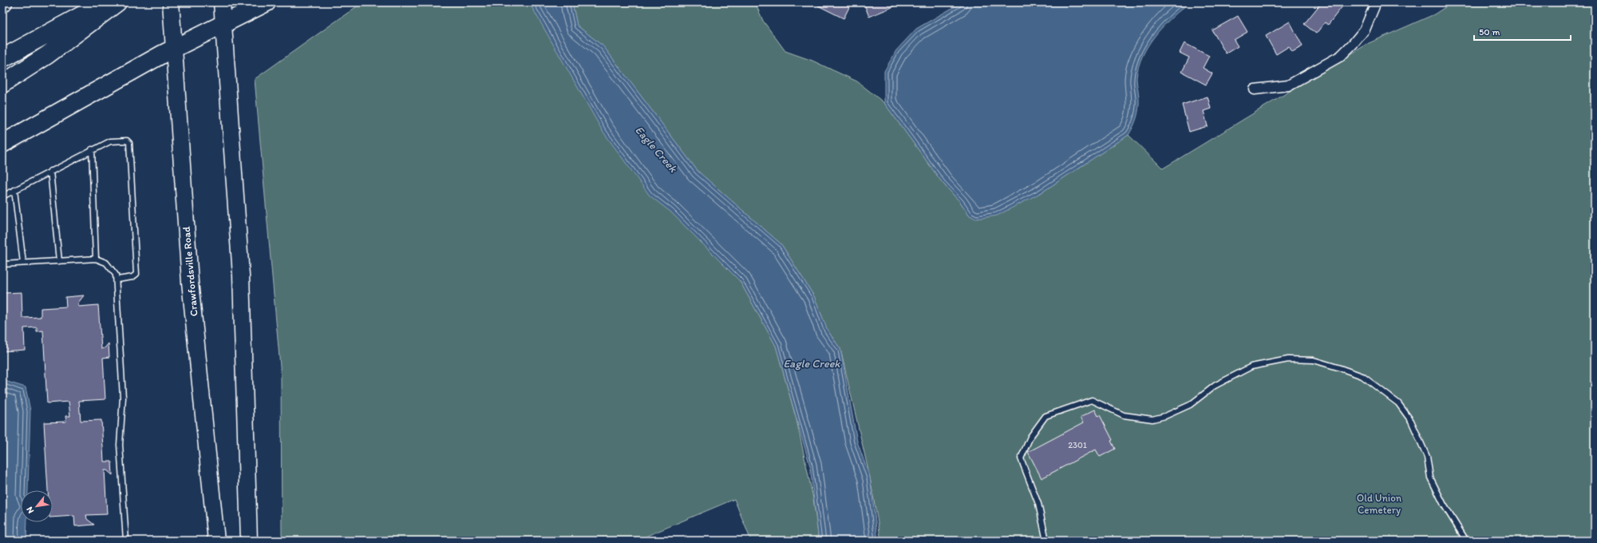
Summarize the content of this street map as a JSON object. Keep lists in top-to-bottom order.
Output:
{
  "streets": {
    "main road": ["Crawfordsville Road"]
  },
  "water": ["Eagle Creek"],
  "parks": ["Old Union Cemetery"],
  "house_numbers": ["2301"],
  "scale_bar": "50 m",
  "north": "bottom left"
}
